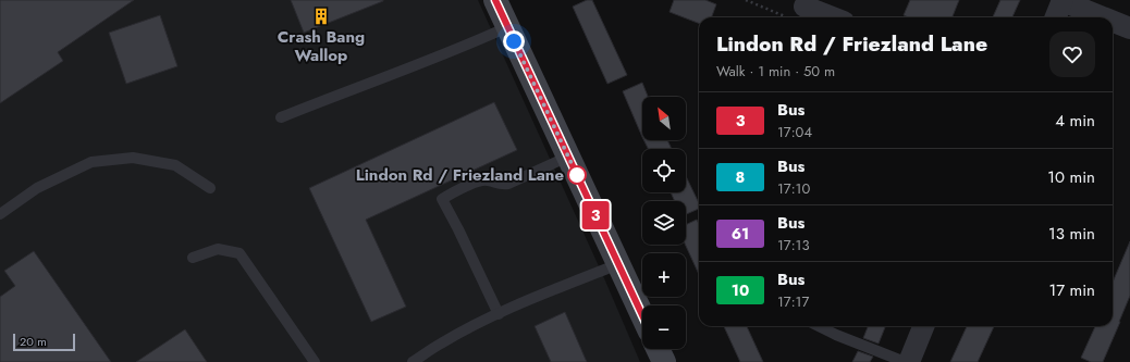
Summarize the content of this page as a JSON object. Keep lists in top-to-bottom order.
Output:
{
  "places": {
    "building": ["Crash Bang Wallop"],
    "other": ["Lindon Rd / Friezland Lane"]
  },
  "lines": ["bus line 3"],
  "scale_bar": "20 m",
  "north": "top left",
  "page": {
    "on_map": "3",
    "heading": ["Lindon Rd / Friezland Lane", "Walk · 1 min · 50 m"],
    "list": [
      {
        "mark": "3",
        "name": "Bus",
        "note": "17:04",
        "value": "4 min"
      },
      {
        "mark": "8",
        "name": "Bus",
        "note": "17:10",
        "value": "10 min"
      },
      {
        "mark": "61",
        "name": "Bus",
        "note": "17:13",
        "value": "13 min"
      },
      {
        "mark": "10",
        "name": "Bus",
        "note": "17:17",
        "value": "17 min"
      }
    ],
    "map_buttons": ["+", "−"],
    "scale": "20 m"
  }
}
